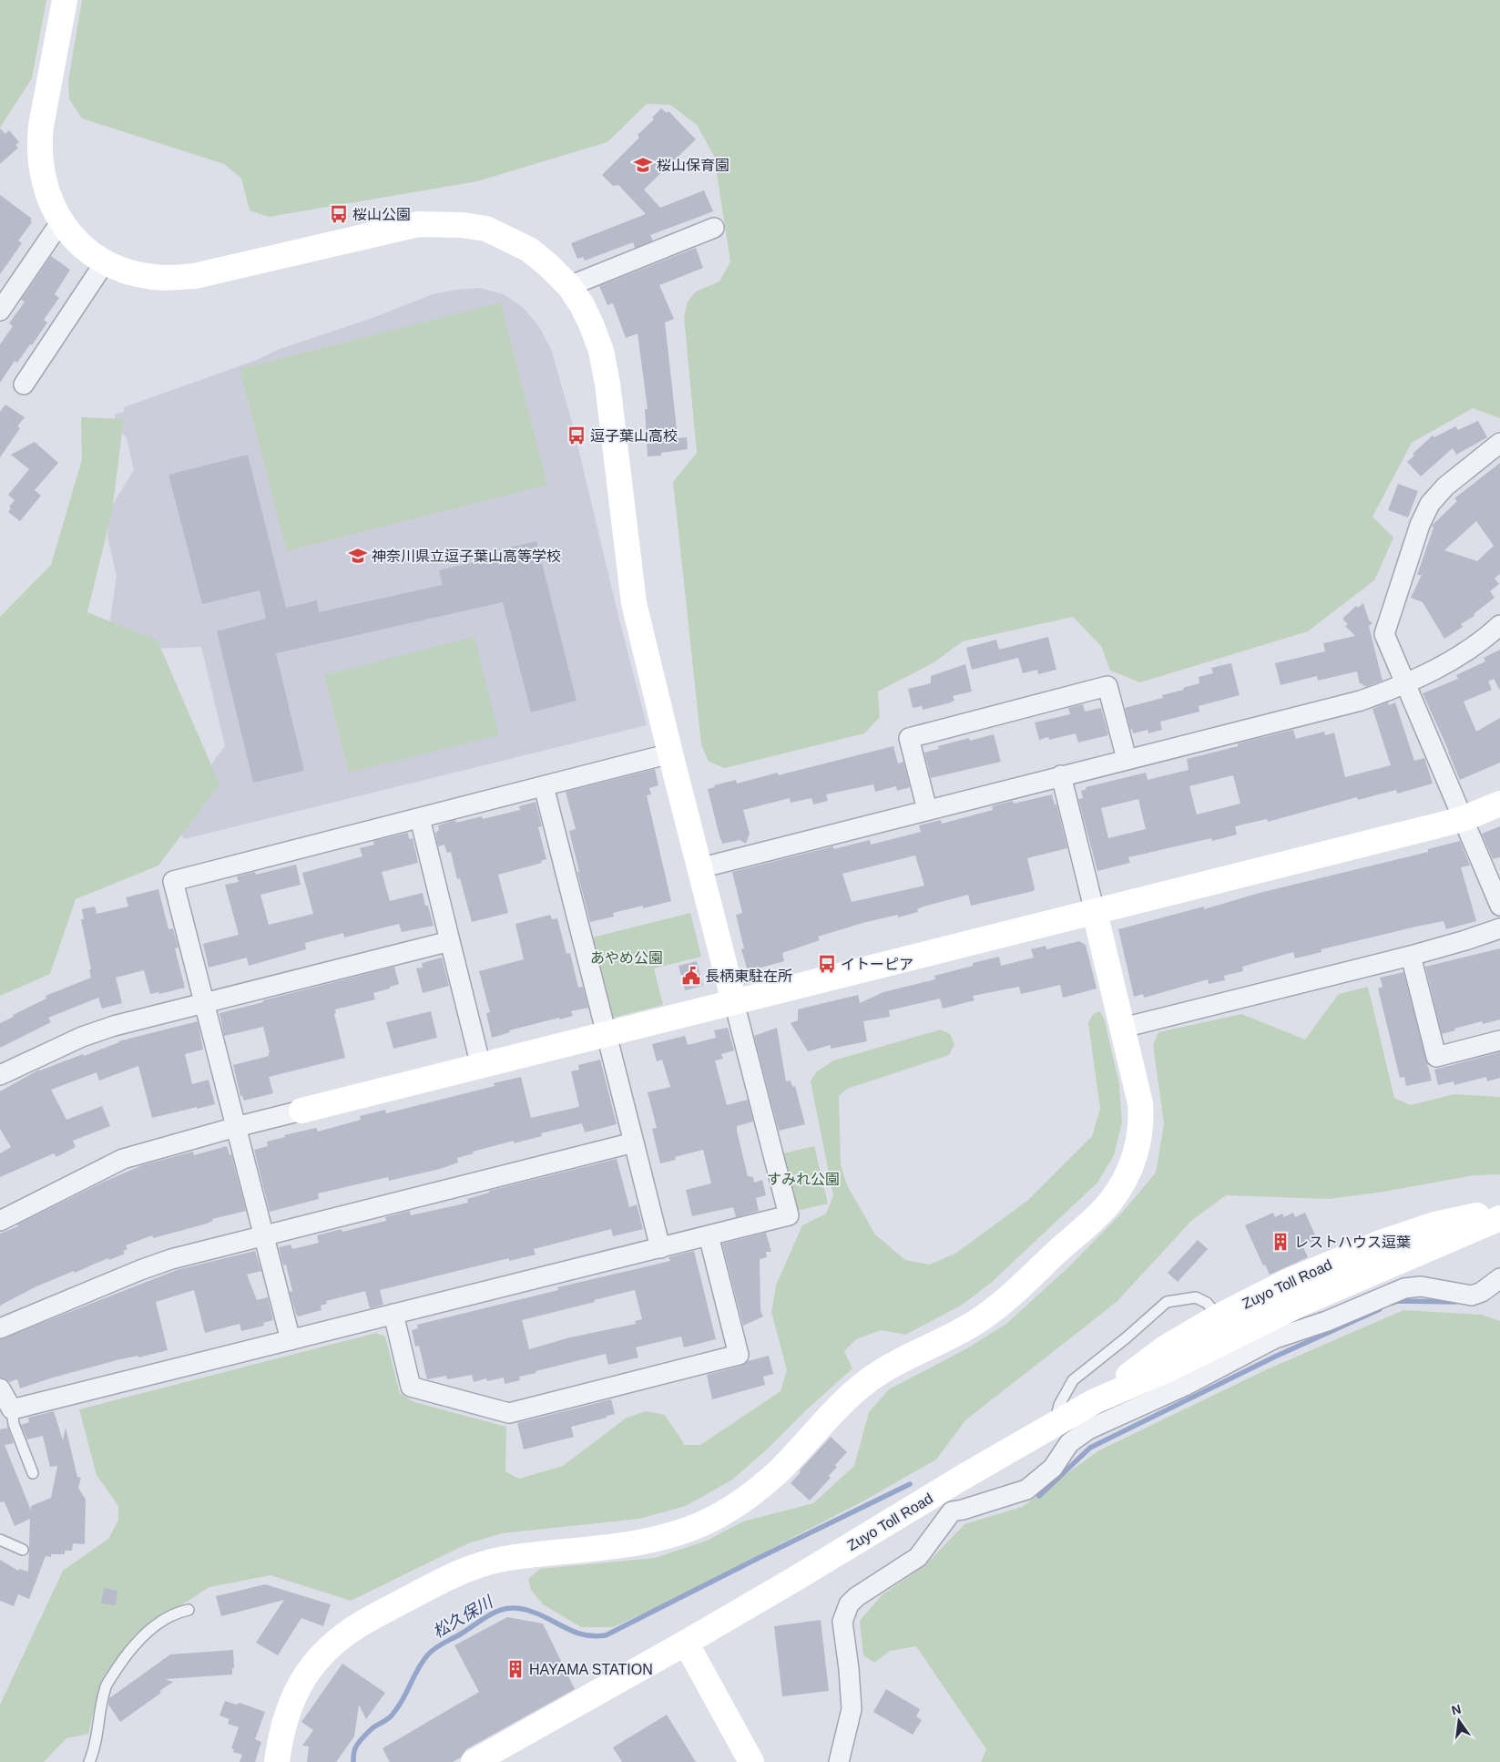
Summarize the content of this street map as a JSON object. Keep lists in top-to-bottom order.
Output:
{
  "streets": {
    "street": ["Zuyo Toll Road"]
  },
  "water": ["松久保川"],
  "parks": ["あやめ公園", "すみれ公園"],
  "places": {
    "school or university": ["桜山保育園", "神奈川県立逗子葉山高等学校"],
    "bus stop": ["桜山公園", "逗子葉山高校", "イトーピア"],
    "public building": ["長柄東駐在所"],
    "building": ["レストハウス逗葉", "HAYAMA STATION"]
  },
  "north": "top"
}
